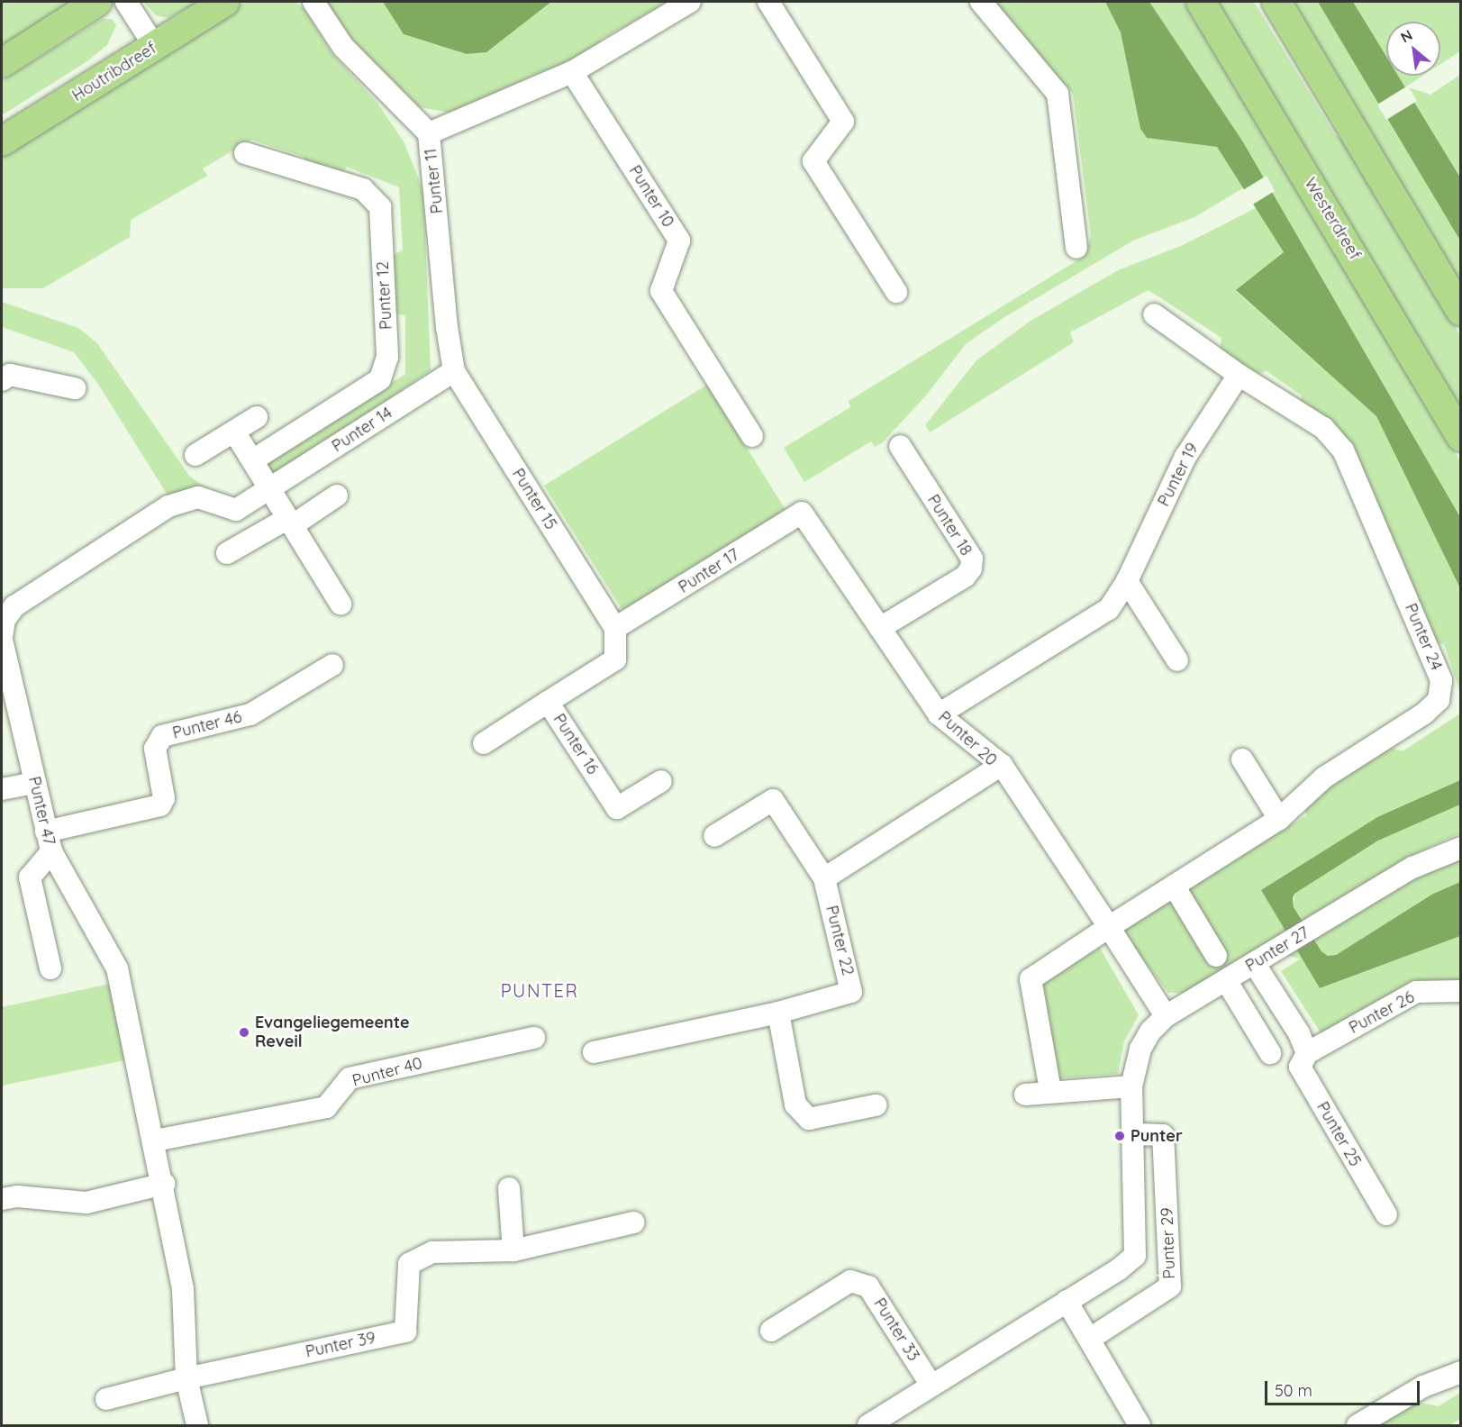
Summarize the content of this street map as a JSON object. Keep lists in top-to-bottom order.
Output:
{
  "streets": {
    "main road": ["Houtribdreef", "Westerdreef"],
    "street": [
      "Punter 11",
      "Punter 10",
      "Punter 12",
      "Punter 14",
      "Punter 19",
      "Punter 15",
      "Punter 18",
      "Punter 17",
      "Punter 24",
      "Punter 46",
      "Punter 20",
      "Punter 16",
      "Punter 47",
      "Punter 22",
      "Punter 27",
      "Punter 26",
      "Punter 40",
      "Punter 25",
      "Punter 29",
      "Punter 33",
      "Punter 39"
    ]
  },
  "crossings": [
    ["Punter 11", "Punter 14"],
    ["Punter 11", "Punter 15"],
    ["Punter 14", "Punter 15"],
    ["Punter 14", "Punter 47"],
    ["Punter 19", "Punter 24"],
    ["Punter 19", "Punter 20"],
    ["Punter 15", "Punter 17"],
    ["Punter 15", "Punter 16"],
    ["Punter 18", "Punter 20"],
    ["Punter 17", "Punter 20"],
    ["Punter 17", "Punter 16"],
    ["Punter 46", "Punter 47"],
    ["Punter 20", "Punter 22"],
    ["Punter 47", "Punter 40"],
    ["Punter 27", "Punter 29"],
    ["Punter 26", "Punter 25"]
  ],
  "districts": ["PUNTER"],
  "places": ["Evangeliegemeente Reveil", "Punter"],
  "scale_bar": "50 m",
  "north": "top left"
}
